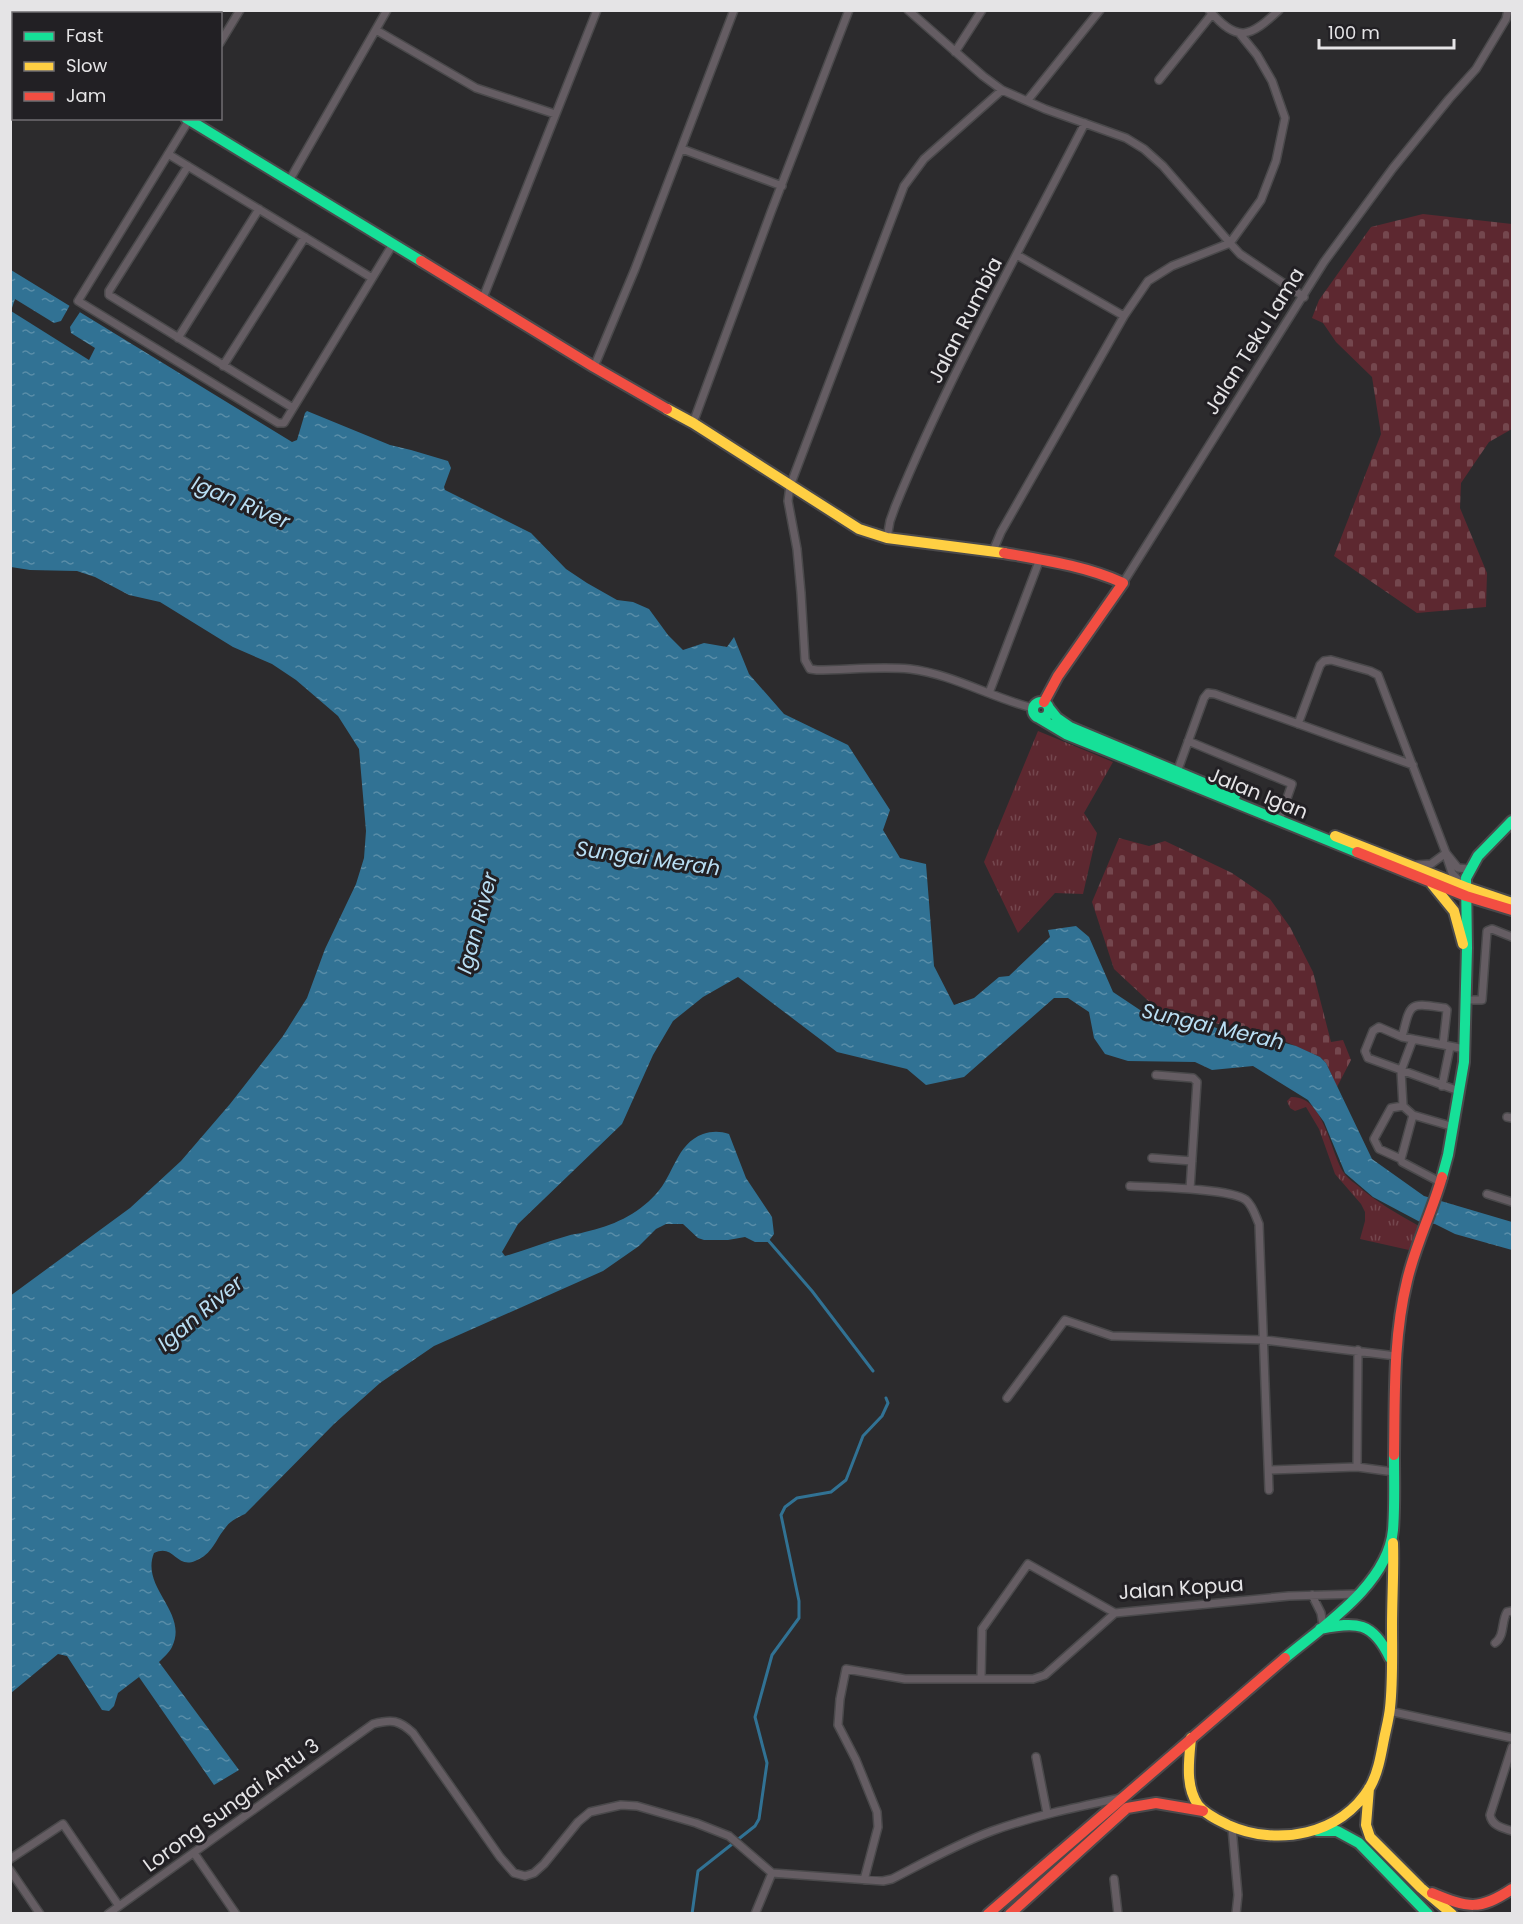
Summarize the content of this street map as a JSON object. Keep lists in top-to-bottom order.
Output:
{
  "streets": {
    "street": [
      "Jalan Rumbia",
      "Jalan Teku Lama",
      "Jalan Igan",
      "Jalan Kopua",
      "Lorong Sungai Antu 3"
    ]
  },
  "crossings": [
    ["Jalan Teku Lama", "Jalan Igan"]
  ],
  "water": ["Igan River", "Sungai Merah"],
  "legend": ["Fast", "Slow", "Jam"],
  "scale_bar": "100 m"
}
